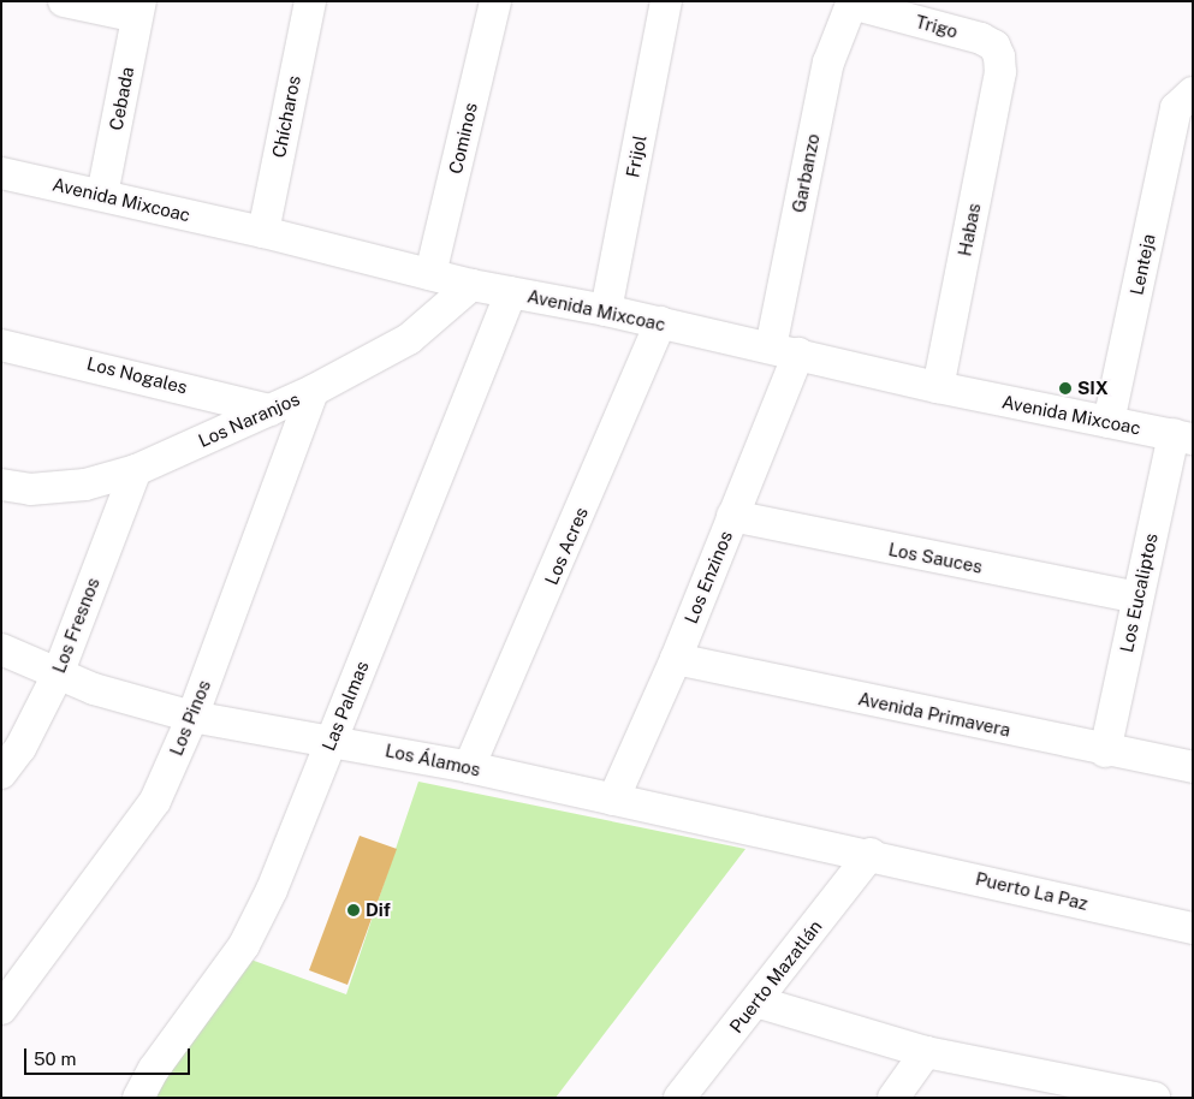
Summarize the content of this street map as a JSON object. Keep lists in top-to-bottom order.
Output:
{
  "streets": {
    "street": [
      "Trigo",
      "Cebada",
      "Chícharos",
      "Cominos",
      "Frijol",
      "Garbanzo",
      "Avenida Mixcoac",
      "Habas",
      "Lenteja",
      "Los Nogales",
      "Los Naranjos",
      "Los Acres",
      "Los Sauces",
      "Los Enzinos",
      "Los Eucaliptos",
      "Los Fresnos",
      "Las Palmas",
      "Avenida Primavera",
      "Los Pinos",
      "Los Álamos",
      "Puerto La Paz",
      "Puerto Mazatlán"
    ]
  },
  "crossings": [
    ["Trigo", "Garbanzo"],
    ["Trigo", "Habas"],
    ["Cebada", "Avenida Mixcoac"],
    ["Chícharos", "Avenida Mixcoac"],
    ["Cominos", "Avenida Mixcoac"],
    ["Frijol", "Avenida Mixcoac"],
    ["Garbanzo", "Avenida Mixcoac"],
    ["Garbanzo", "Los Enzinos"],
    ["Avenida Mixcoac", "Habas"],
    ["Avenida Mixcoac", "Lenteja"],
    ["Avenida Mixcoac", "Los Naranjos"],
    ["Avenida Mixcoac", "Los Acres"],
    ["Avenida Mixcoac", "Los Enzinos"],
    ["Avenida Mixcoac", "Los Eucaliptos"],
    ["Avenida Mixcoac", "Las Palmas"],
    ["Los Nogales", "Los Naranjos"],
    ["Los Naranjos", "Los Fresnos"],
    ["Los Naranjos", "Los Pinos"],
    ["Los Acres", "Los Álamos"],
    ["Los Sauces", "Los Enzinos"],
    ["Los Sauces", "Los Eucaliptos"],
    ["Los Enzinos", "Avenida Primavera"],
    ["Los Enzinos", "Los Álamos"],
    ["Los Eucaliptos", "Avenida Primavera"],
    ["Los Fresnos", "Los Álamos"],
    ["Las Palmas", "Los Álamos"],
    ["Los Pinos", "Los Álamos"],
    ["Los Álamos", "Puerto La Paz"],
    ["Los Álamos", "Puerto Mazatlán"],
    ["Puerto La Paz", "Puerto Mazatlán"]
  ],
  "places": ["SIX", "Dif"],
  "scale_bar": "50 m"
}
